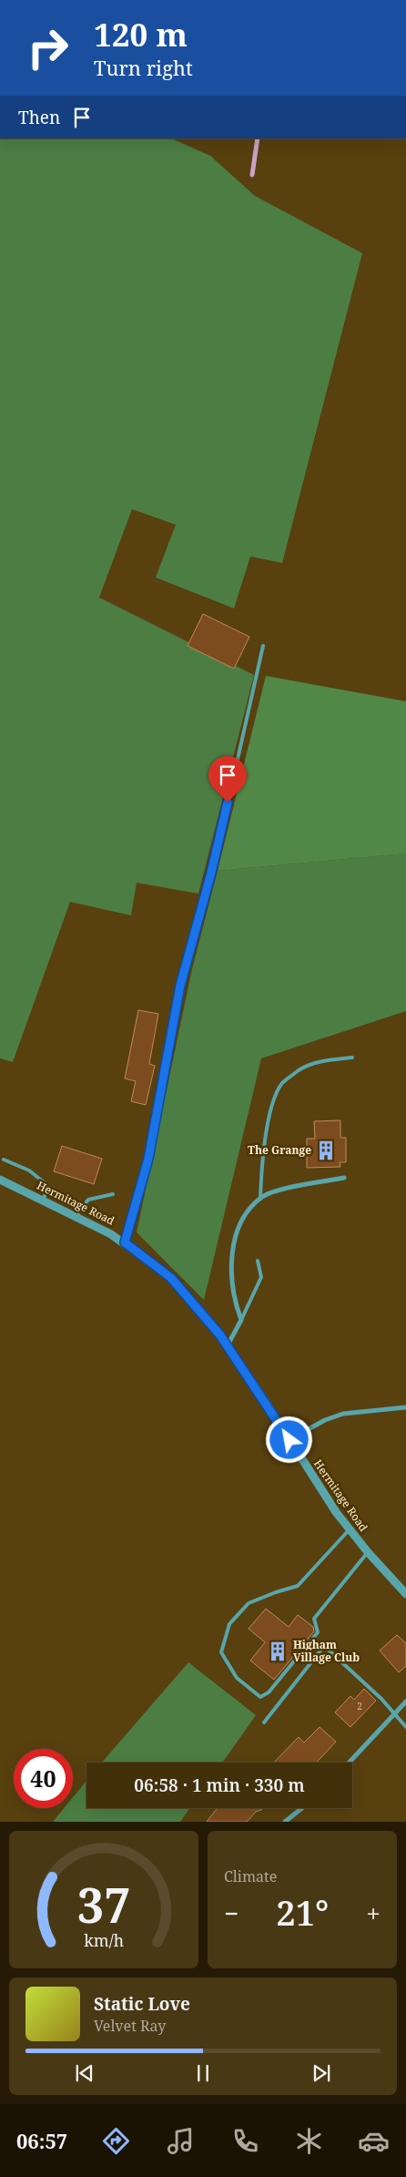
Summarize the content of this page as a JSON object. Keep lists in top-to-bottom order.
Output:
{
  "streets": {
    "street": ["Hermitage Road"]
  },
  "places": {
    "building": ["The Grange", "Higham Village Club"]
  },
  "house_numbers": ["2"],
  "page": {
    "turn": ["120 m", "Turn right"],
    "then": "Then",
    "limit": "40",
    "trip": "06:58 · 1 min · 330 m",
    "tile": "Climate",
    "heat": ["−", "21°", "+"],
    "song": ["Static Love", "Velvet Ray"],
    "tabs": "06:57",
    "gauge": ["37", "km/h"]
  }
}
